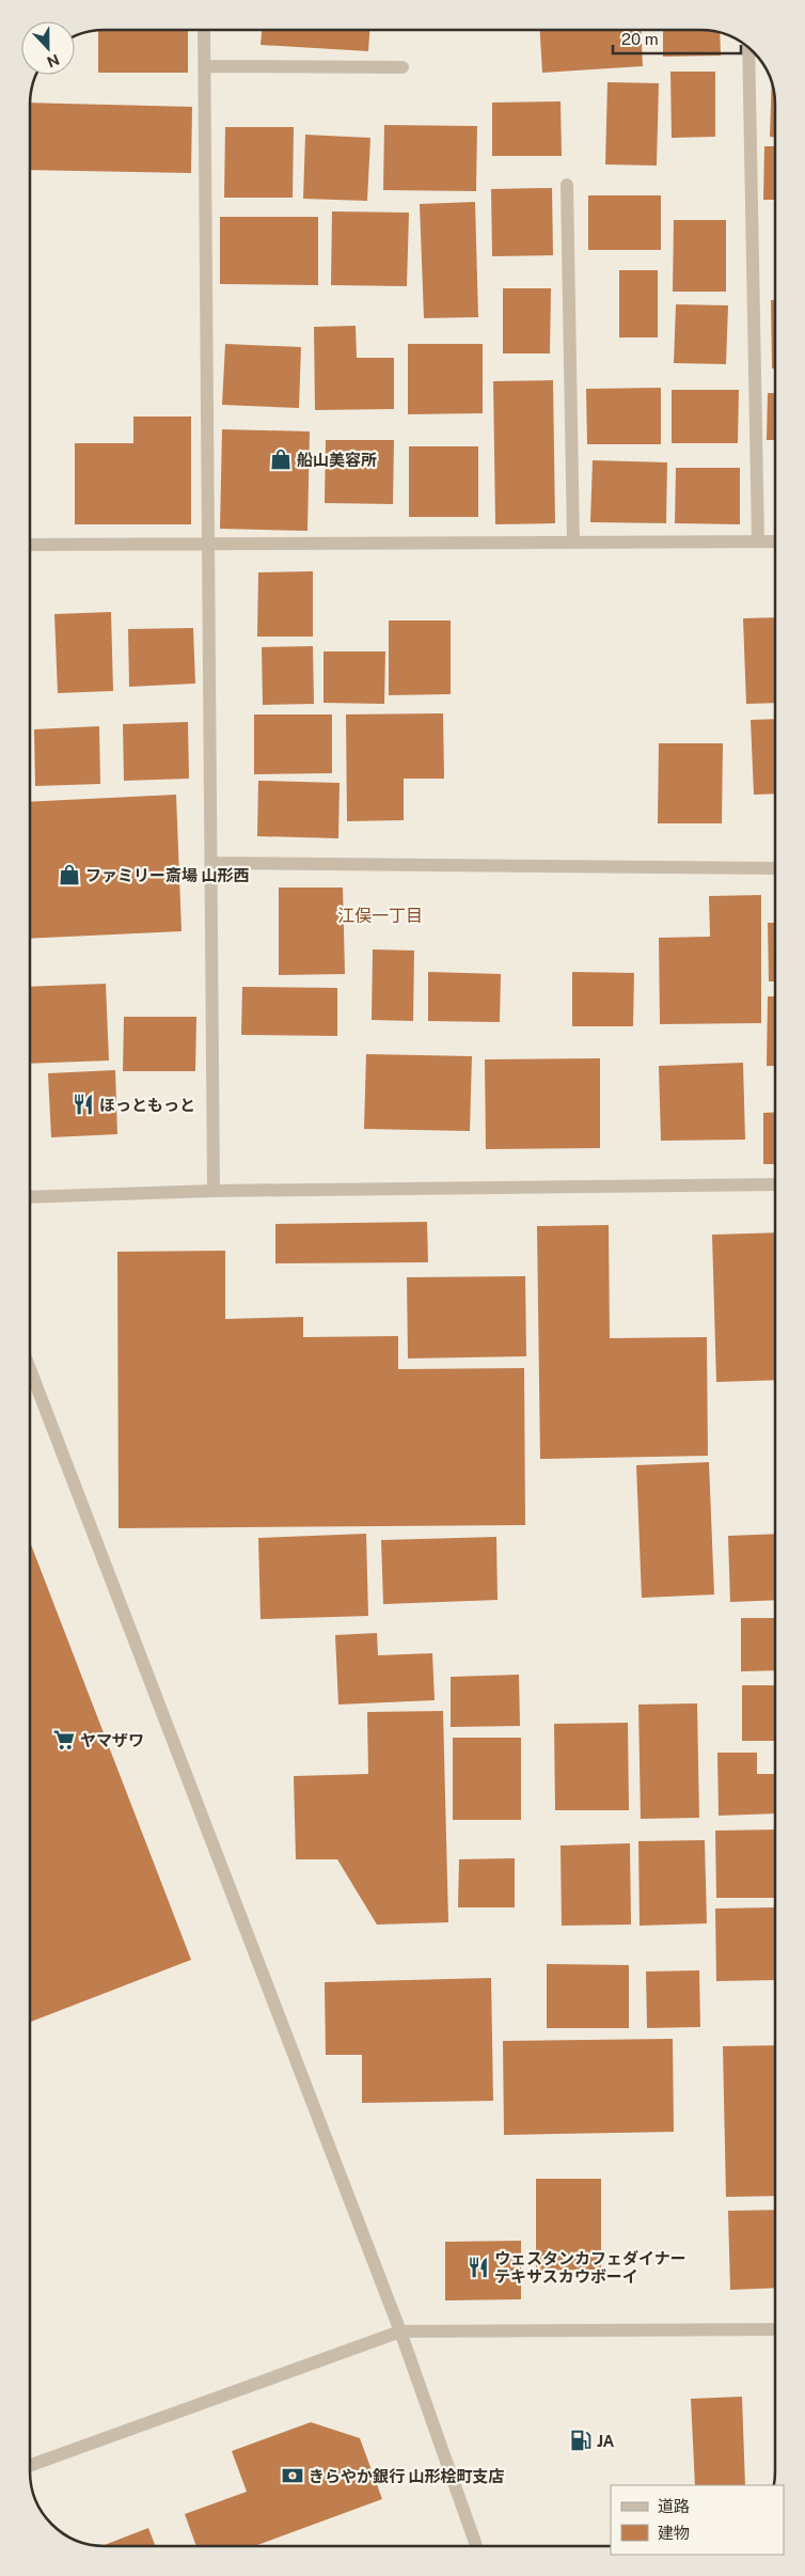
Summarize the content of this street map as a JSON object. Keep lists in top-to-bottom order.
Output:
{
  "districts": ["江俣一丁目"],
  "places": {
    "shop": ["船山美容所", "ファミリー斎場 山形西"],
    "restaurant": ["ほっともっと", "ウェスタンカフェダイナー テキサスカウボーイ"],
    "supermarket": ["ヤマザワ"],
    "fuel station": ["JA"],
    "bank": ["きらやか銀行 山形桧町支店"]
  },
  "legend": ["道路", "建物"],
  "scale_bar": "20 m",
  "north": "bottom"
}
